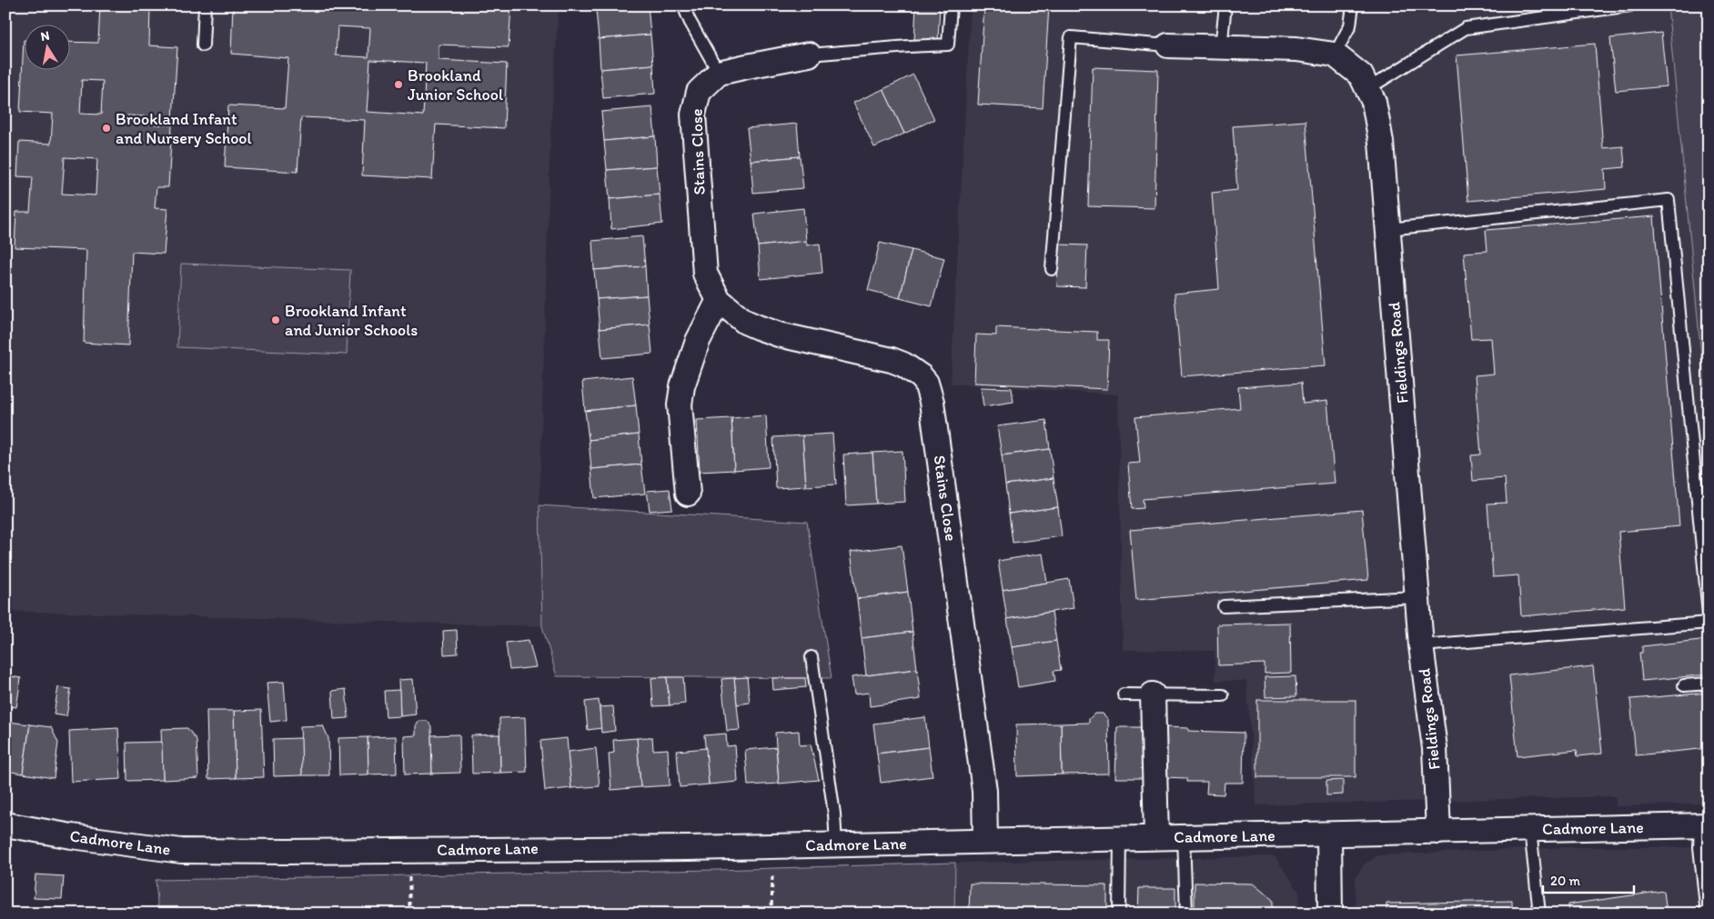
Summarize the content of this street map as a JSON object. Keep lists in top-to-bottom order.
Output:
{
  "streets": {
    "street": ["Stains Close", "Fieldings Road", "Cadmore Lane"]
  },
  "crossings": [
    ["Stains Close", "Cadmore Lane"],
    ["Fieldings Road", "Cadmore Lane"]
  ],
  "places": ["Brookland Junior School", "Brookland Infant and Nursery School", "Brookland Infant and Junior Schools"],
  "scale_bar": "20 m",
  "north": "top"
}
